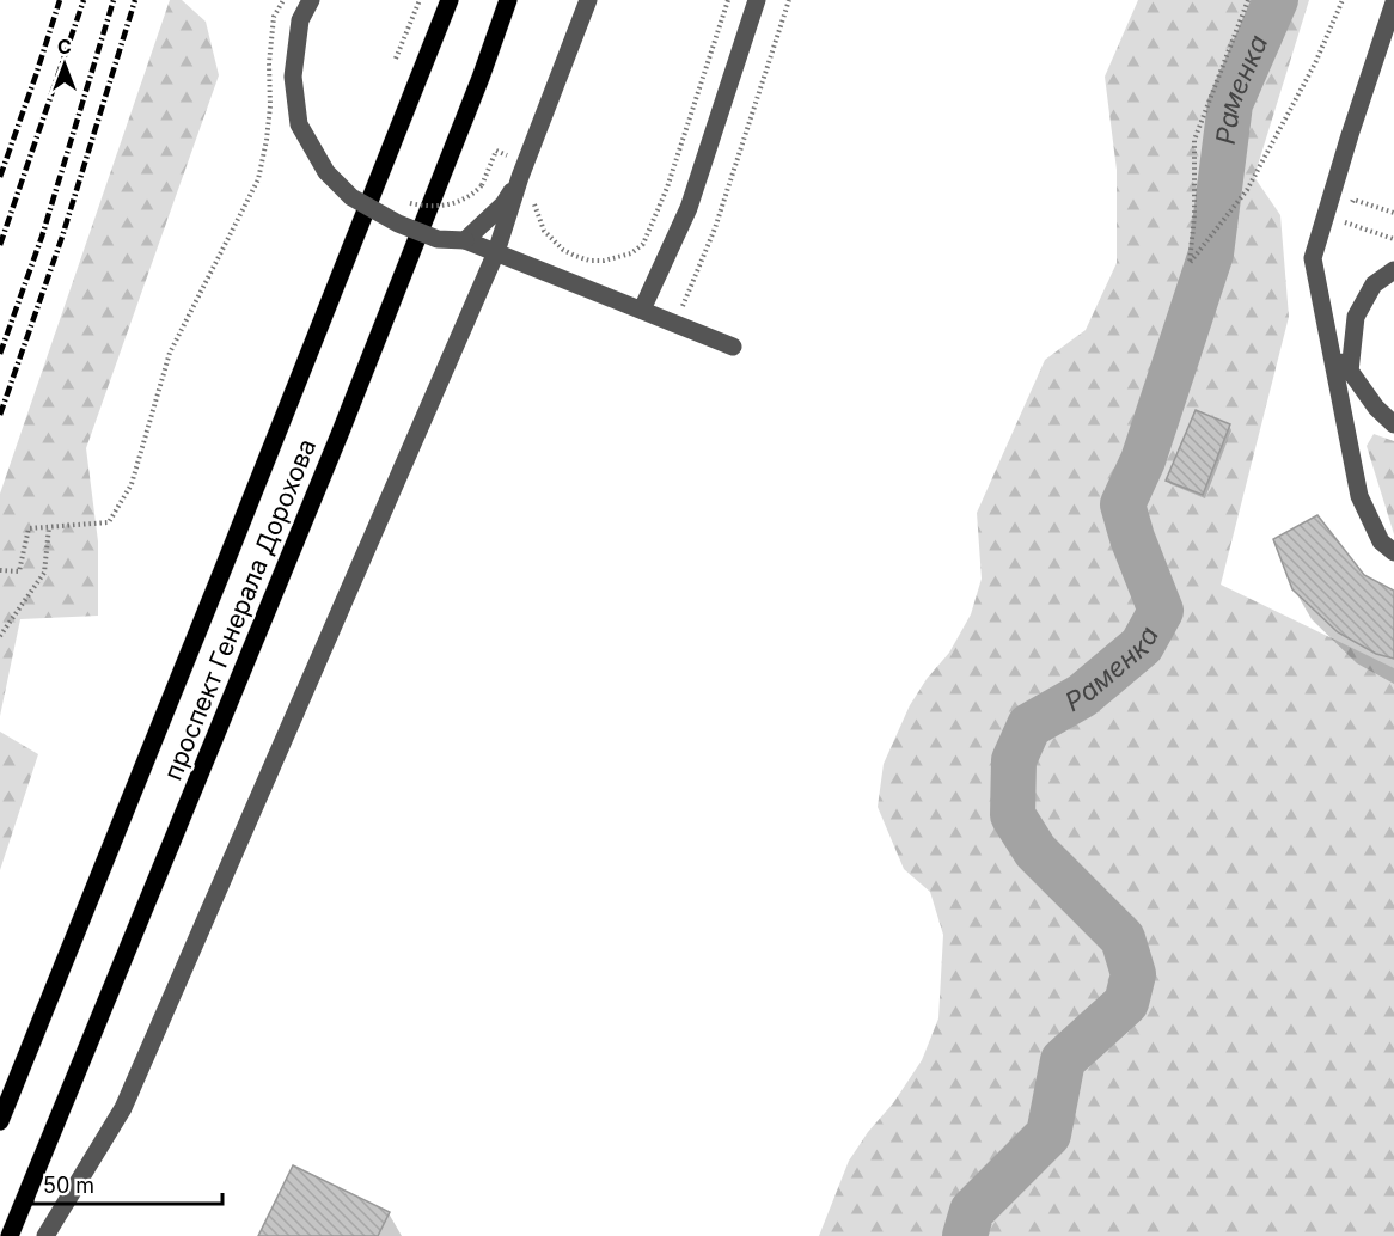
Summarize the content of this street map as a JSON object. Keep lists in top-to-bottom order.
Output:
{
  "streets": {
    "main road": ["проспект Генерала Дорохова"]
  },
  "water": ["Раменка"],
  "scale_bar": "50 m",
  "north": "top"
}
